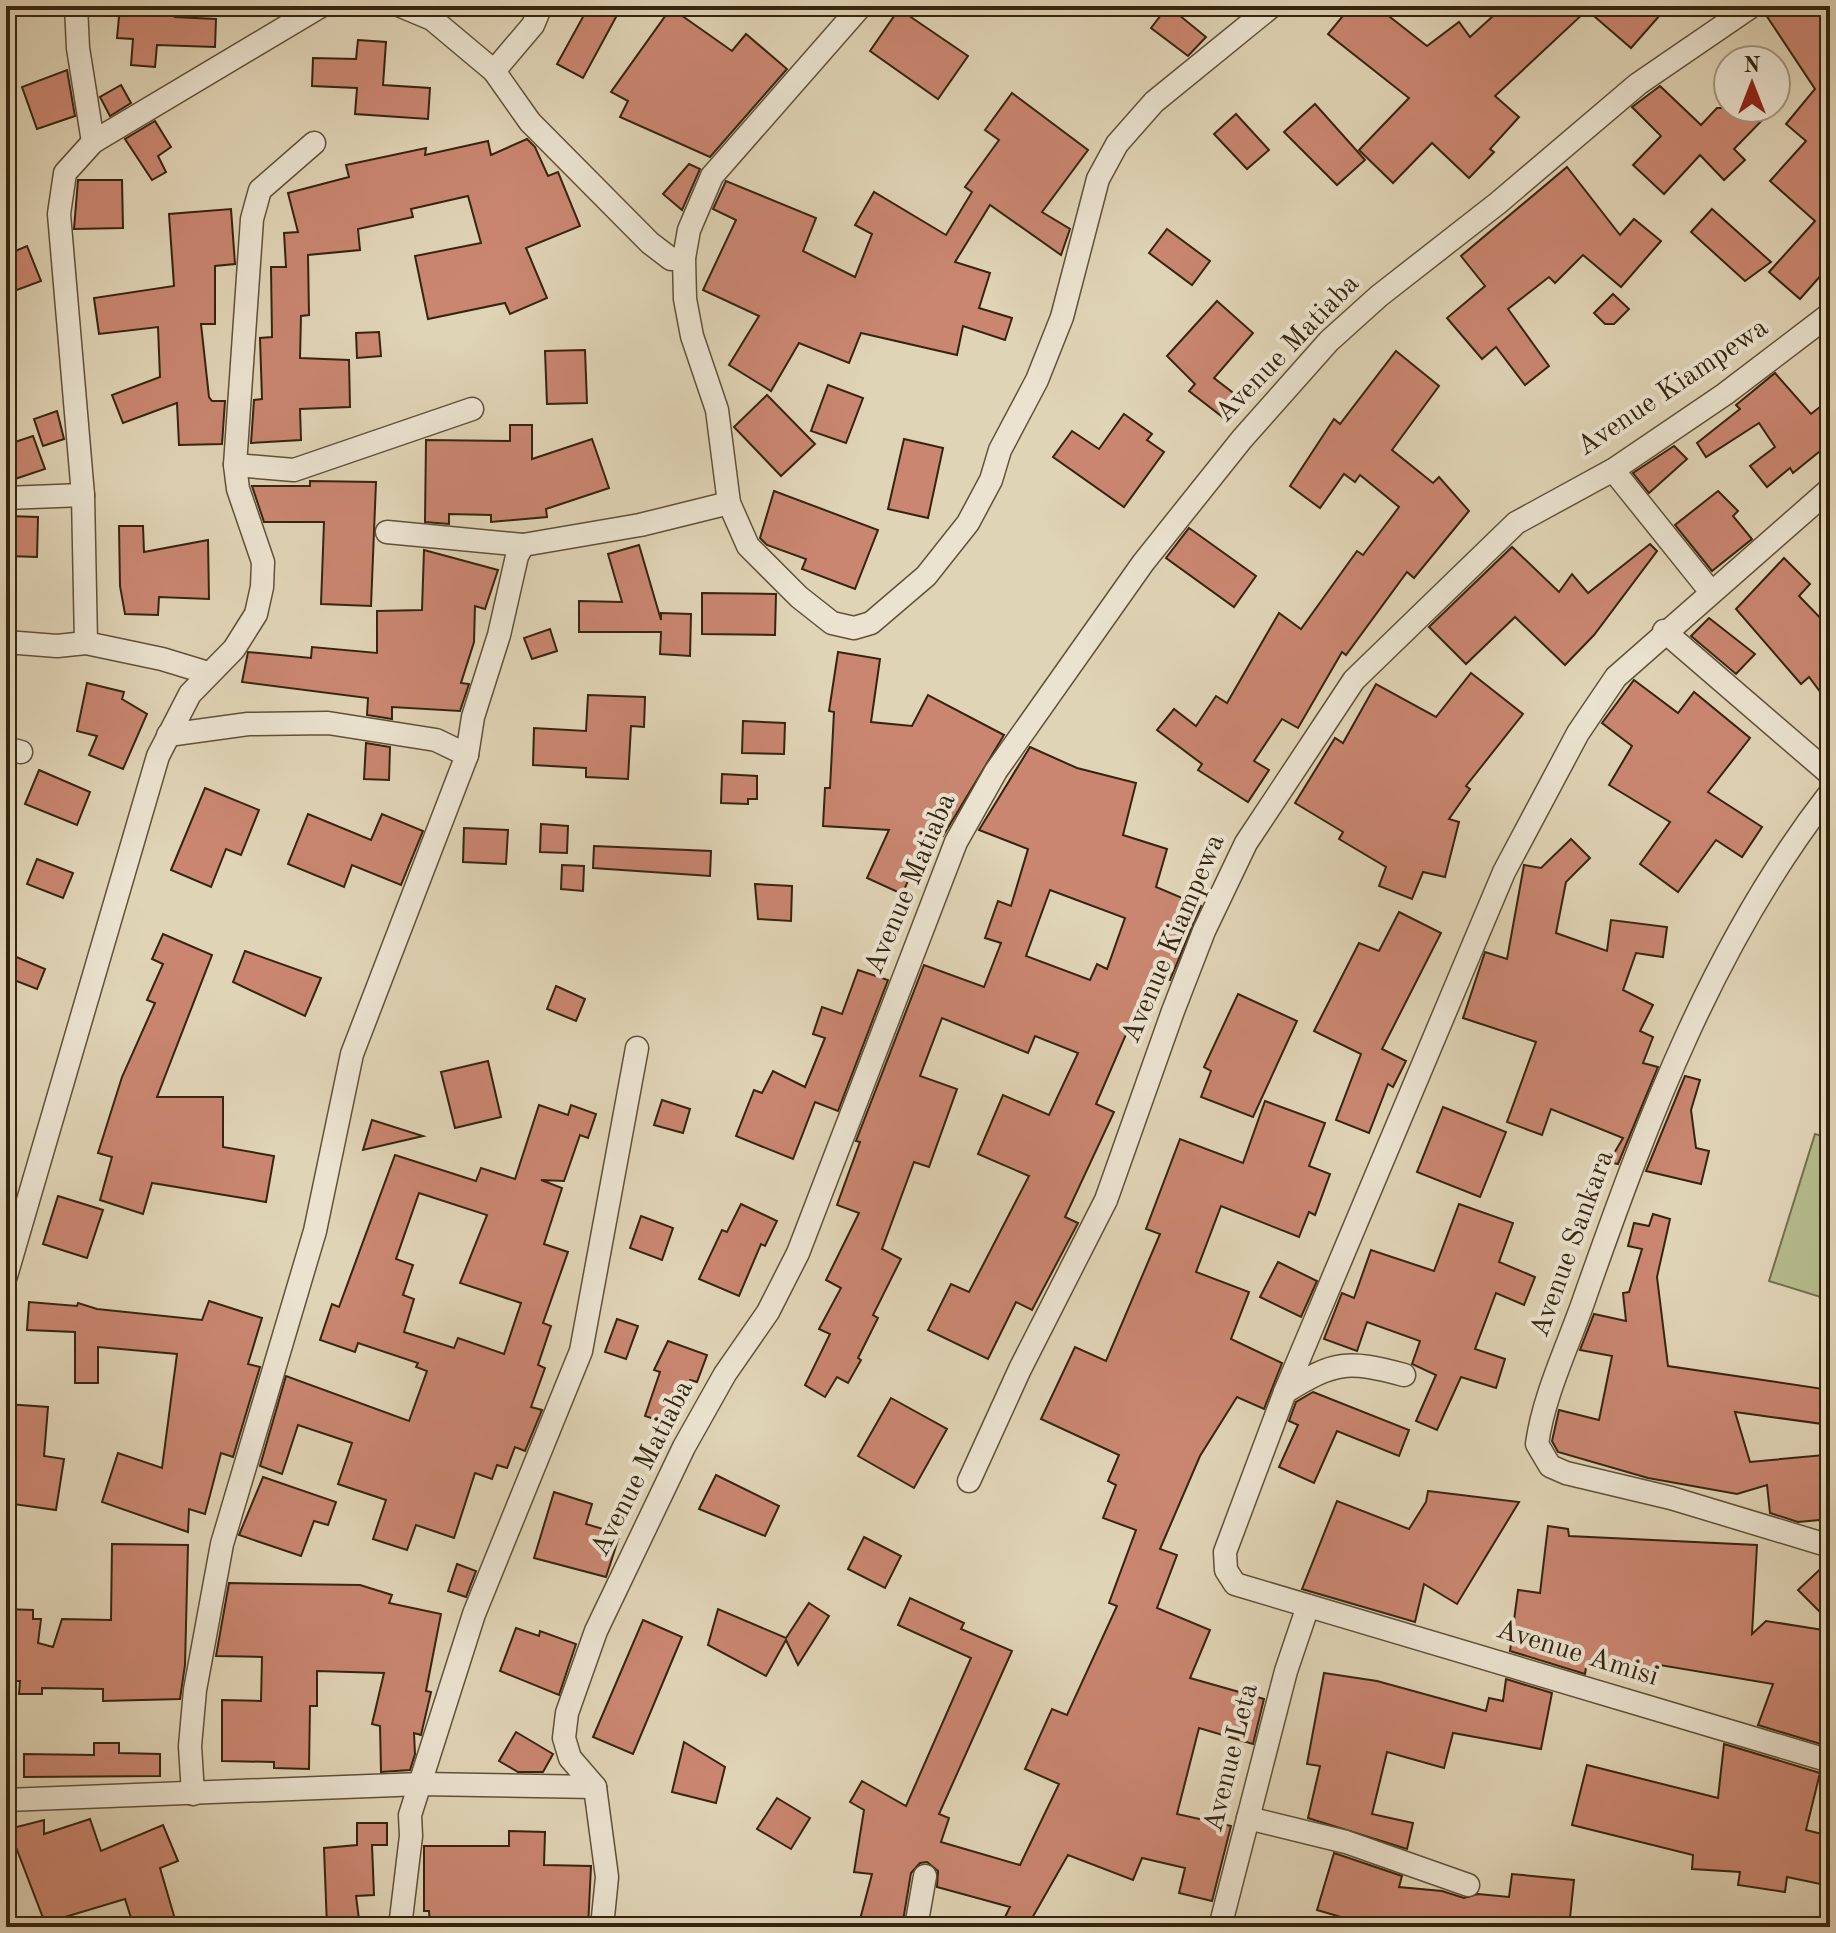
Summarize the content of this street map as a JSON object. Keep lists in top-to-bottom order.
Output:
{
  "streets": {
    "street": [
      "Avenue Matiaba",
      "Avenue Kiampewa",
      "Avenue Sankara",
      "Avenue Amisi",
      "Avenue Leta"
    ]
  },
  "crossings": [
    ["Avenue Amisi", "Avenue Leta"]
  ],
  "north": "top"
}
